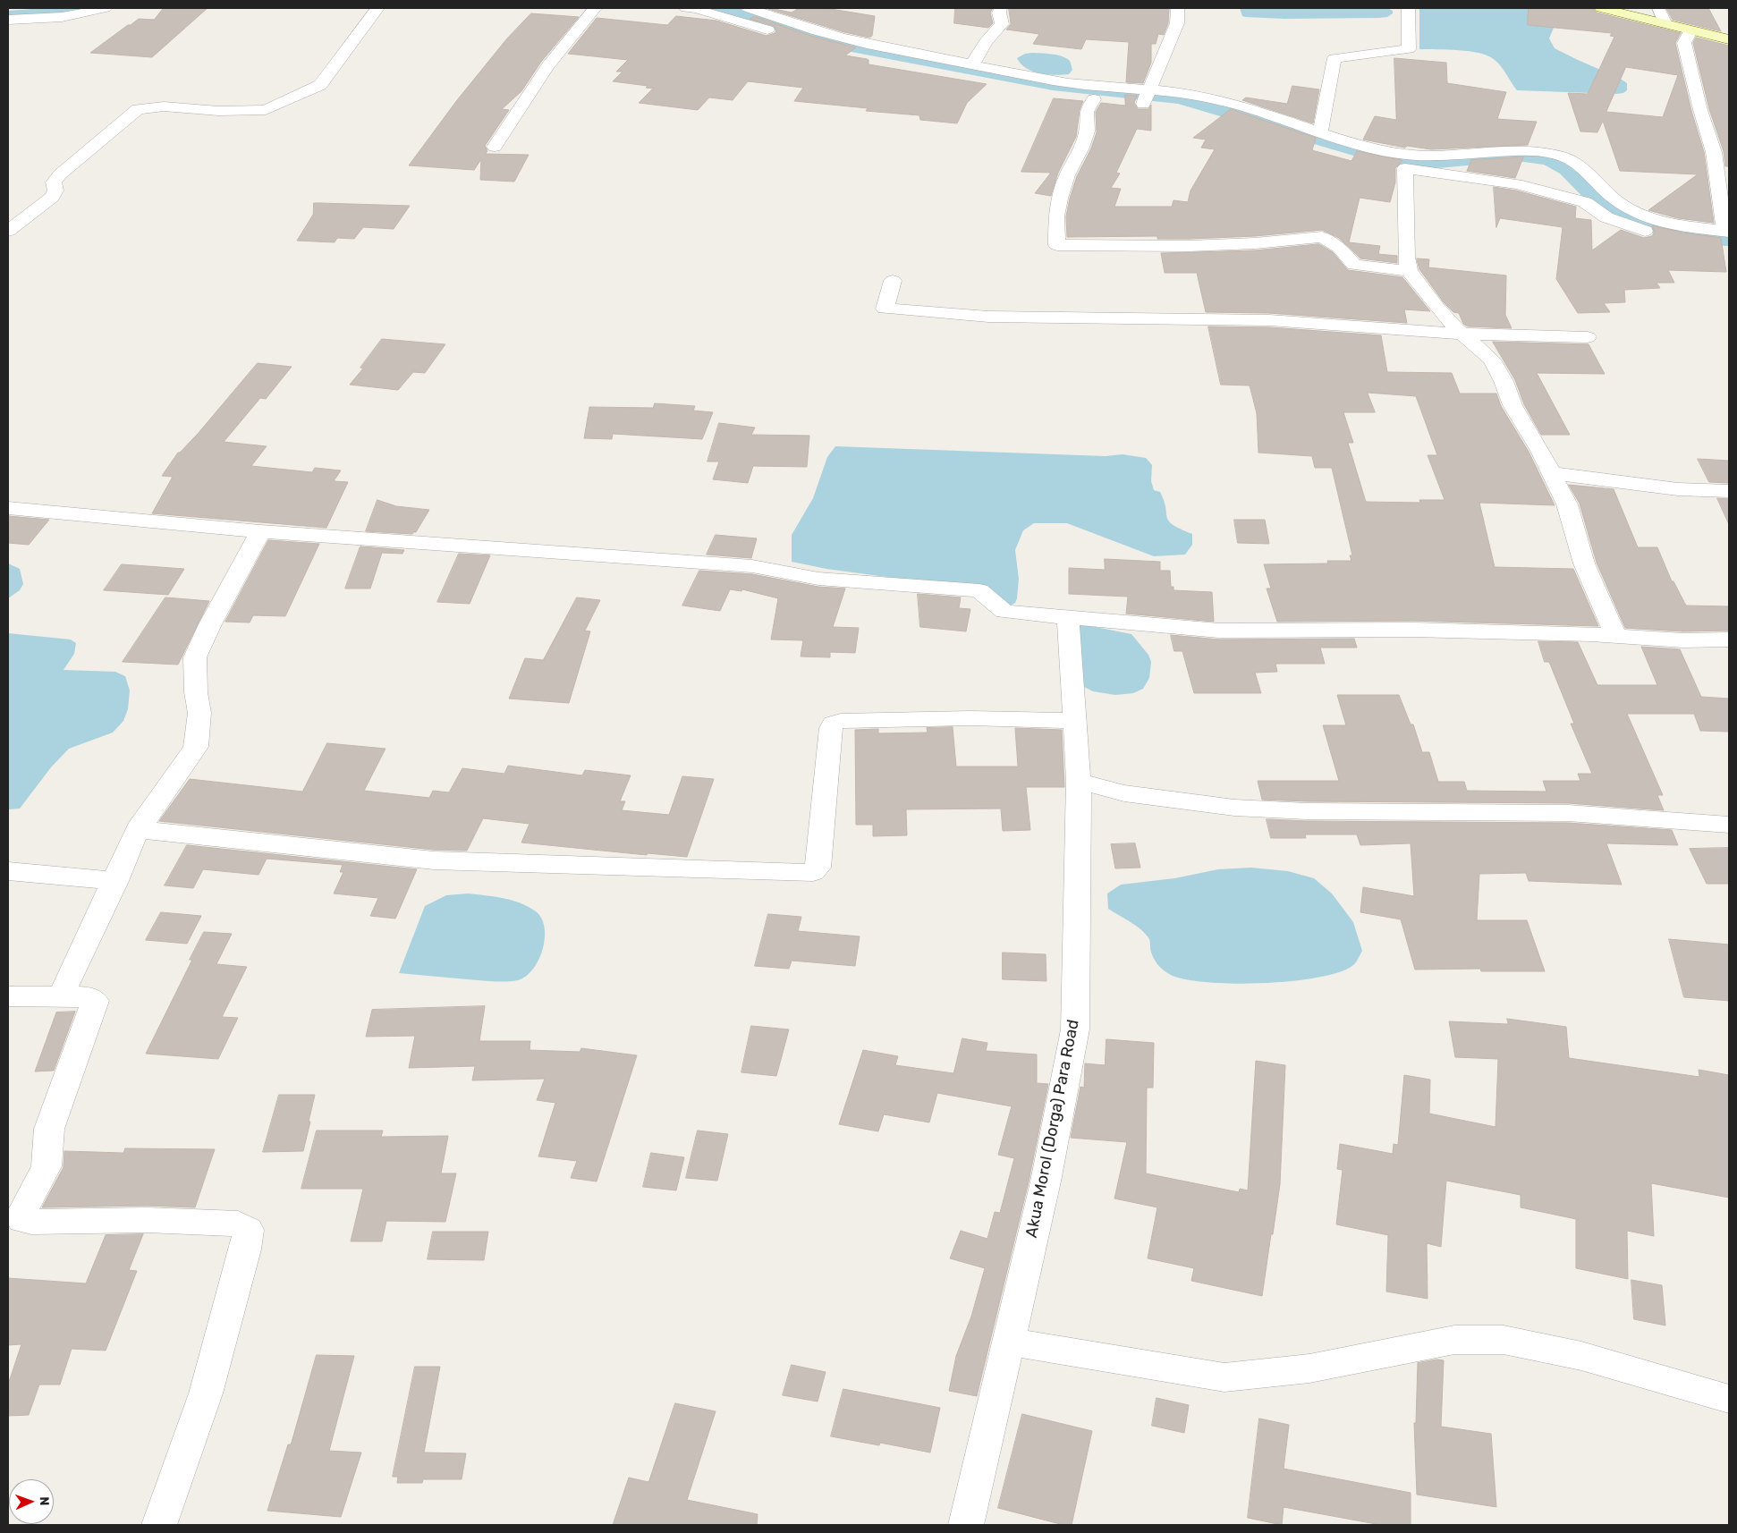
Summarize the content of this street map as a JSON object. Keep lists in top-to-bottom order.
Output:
{
  "streets": {
    "street": ["Akua Morol (Dorga) Para Road"]
  },
  "north": "right"
}
